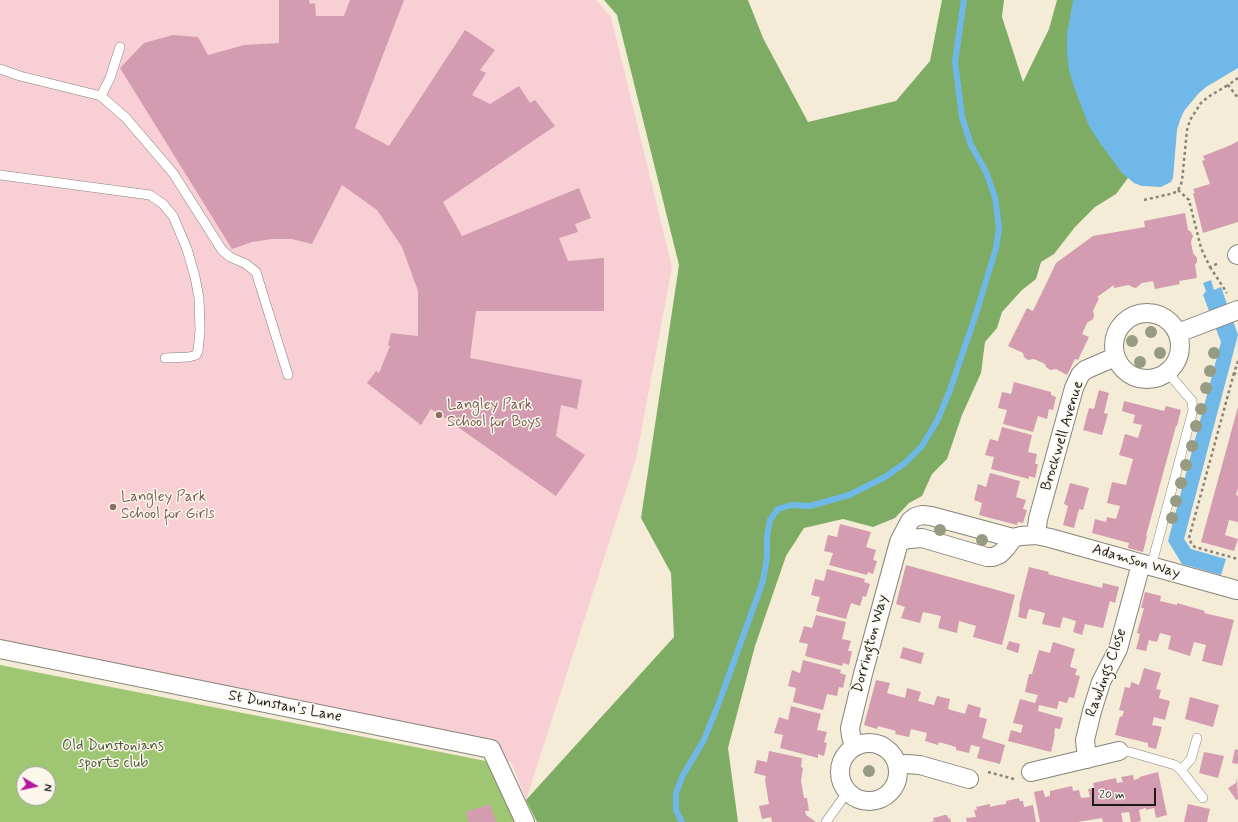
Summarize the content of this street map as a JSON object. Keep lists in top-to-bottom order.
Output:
{
  "streets": {
    "street": [
      "Brockwell Avenue",
      "Adamson Way",
      "Dorrington Way",
      "Rawlings Close",
      "St Dunstan's Lane"
    ]
  },
  "crossings": [
    ["Brockwell Avenue", "Adamson Way"],
    ["Brockwell Avenue", "Dorrington Way"],
    ["Adamson Way", "Dorrington Way"],
    ["Adamson Way", "Rawlings Close"]
  ],
  "parks": ["Old Dunstonians sports club"],
  "places": ["Langley Park School for Boys", "Langley Park School for Girls"],
  "scale_bar": "20 m",
  "north": "right"
}
